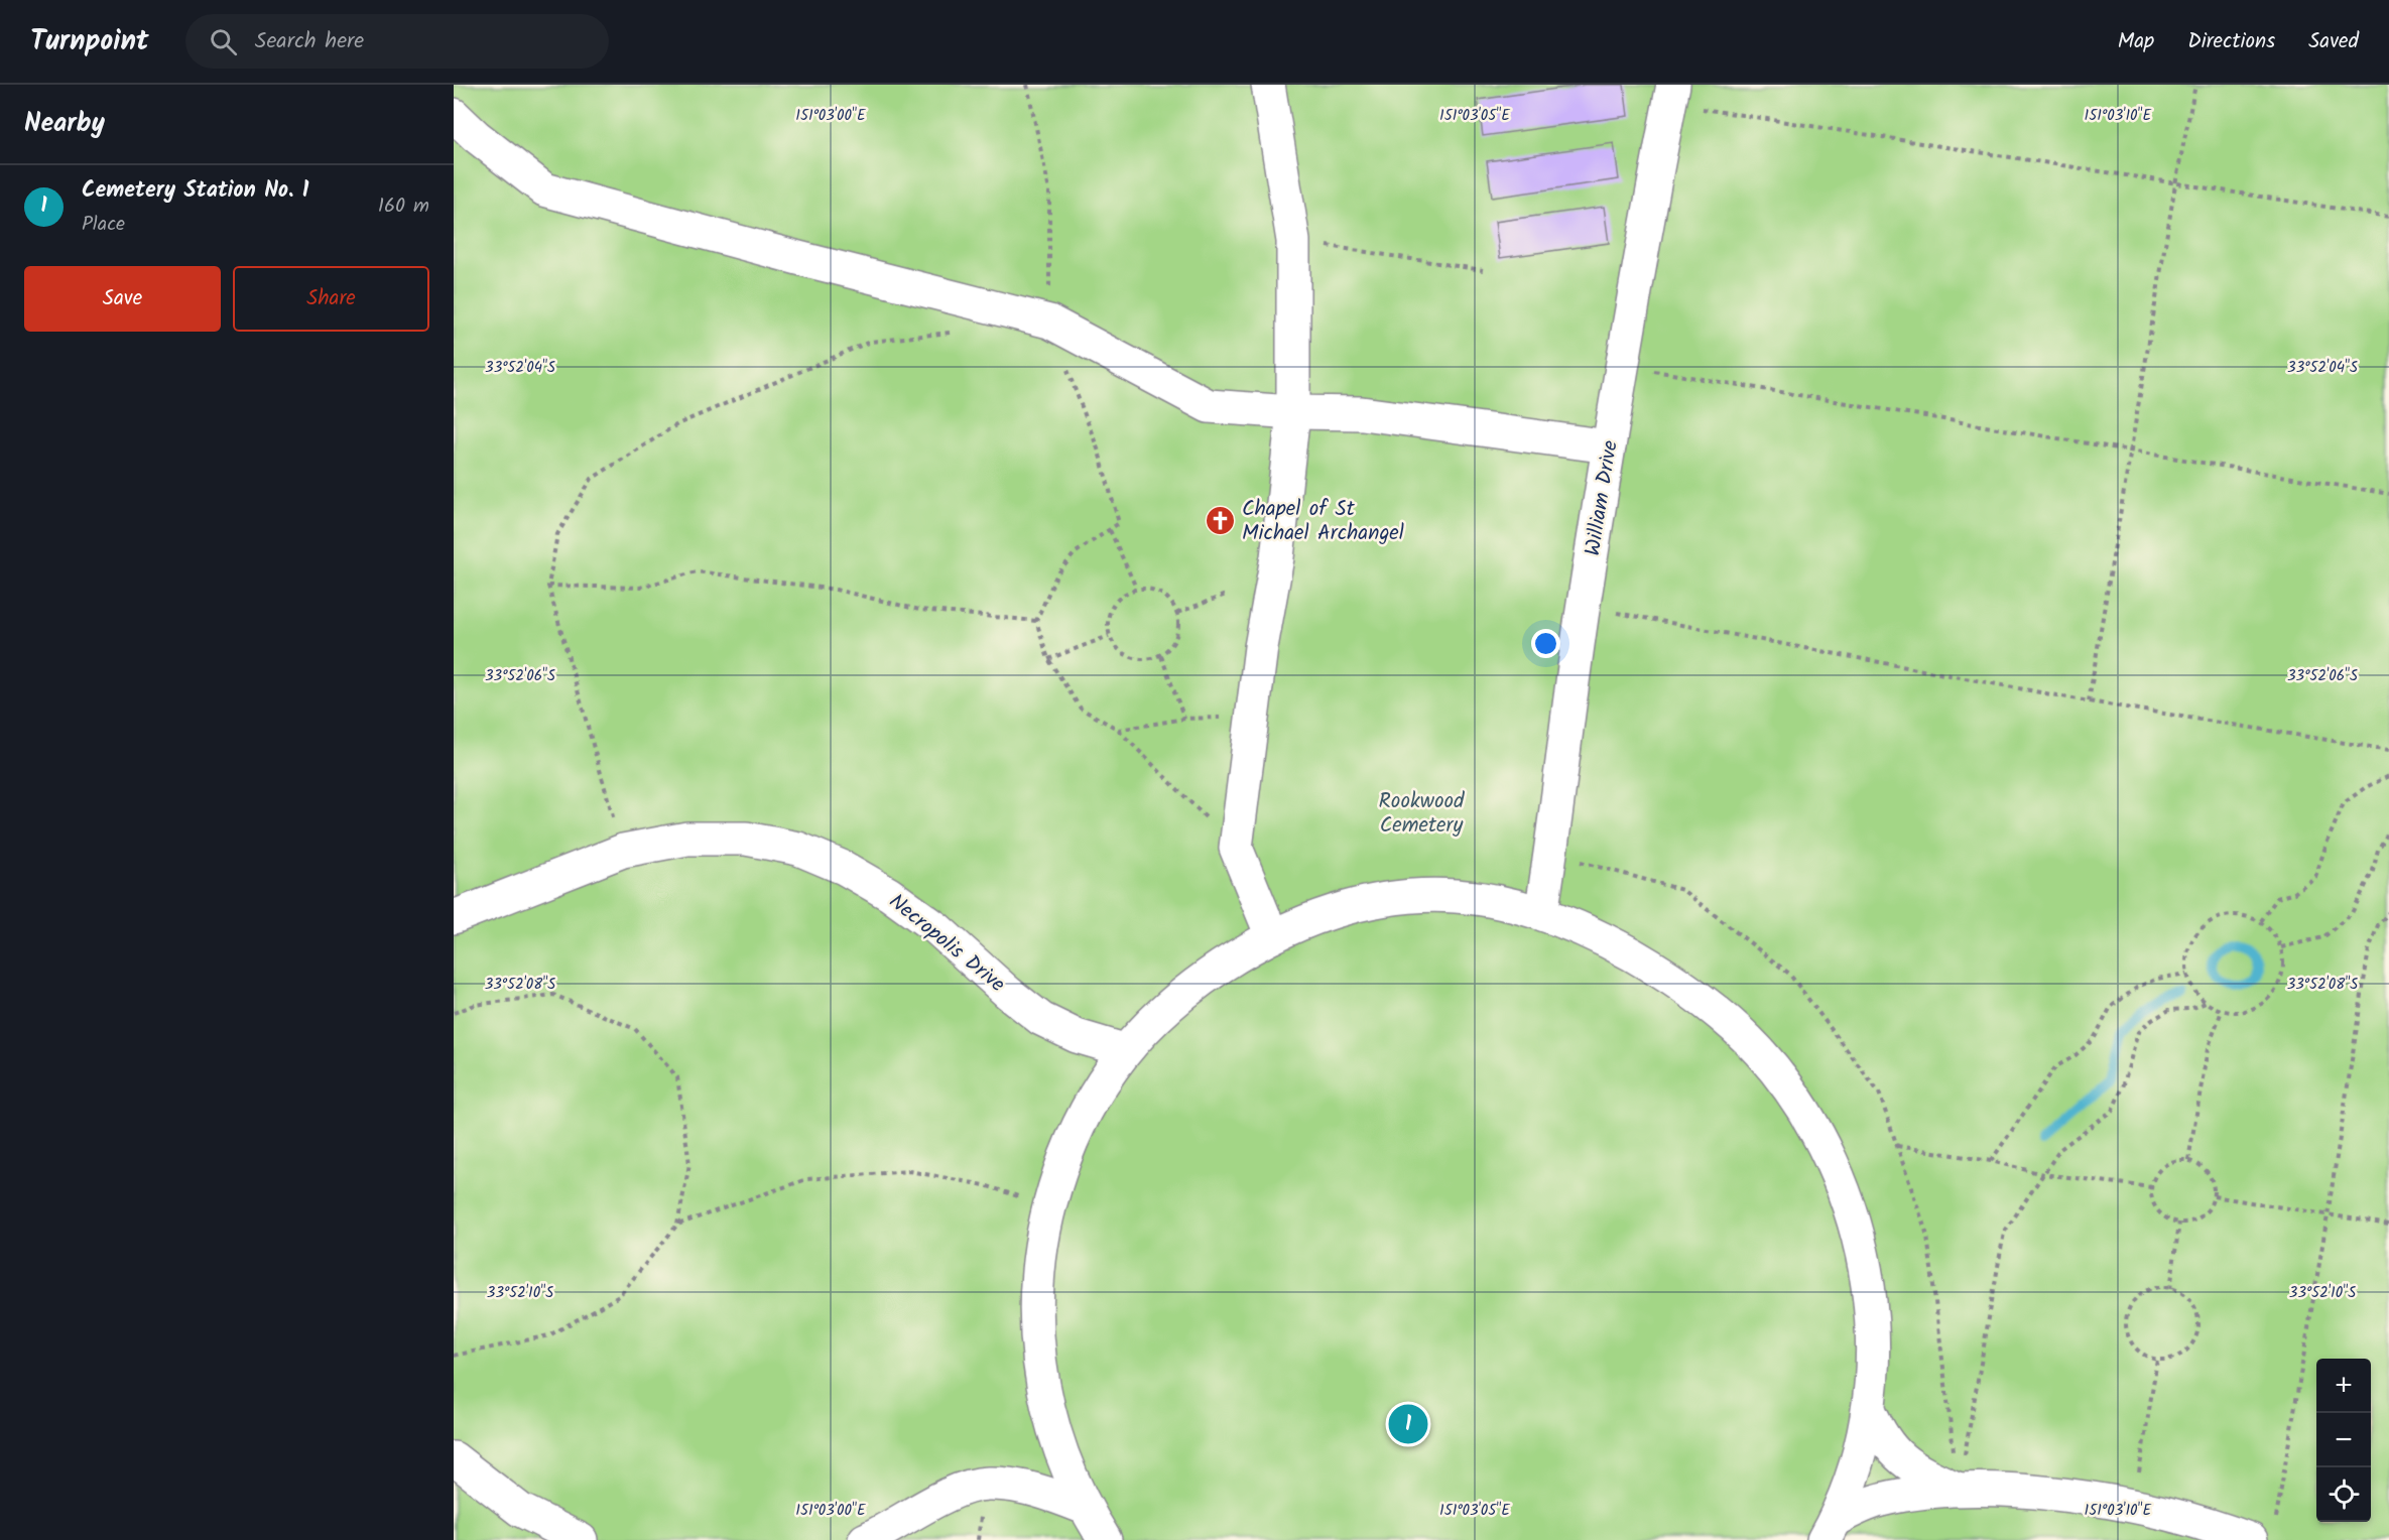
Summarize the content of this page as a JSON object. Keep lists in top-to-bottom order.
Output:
{
  "streets": {
    "street": ["William Drive", "Necropolis Drive"]
  },
  "parks": ["Rookwood Cemetery"],
  "places": {
    "church": ["Chapel of St Michael Archangel"]
  },
  "page": {
    "header": "Turnpoint",
    "search": "Search here",
    "nav": ["Map", "Directions", "Saved"],
    "heading": "Nearby",
    "list": [
      {
        "mark": "1",
        "name": "Cemetery Station No. 1",
        "note": "Place",
        "value": "160 m"
      }
    ],
    "buttons": ["Save", "Share"],
    "map_buttons": ["+", "−"],
    "pins": "1"
  },
  "coordinates": [
    "151°03'00\"E",
    "151°03'05\"E",
    "151°03'10\"E",
    "33°52'04\"S",
    "33°52'06\"S",
    "33°52'08\"S",
    "33°52'10\"S"
  ]
}
